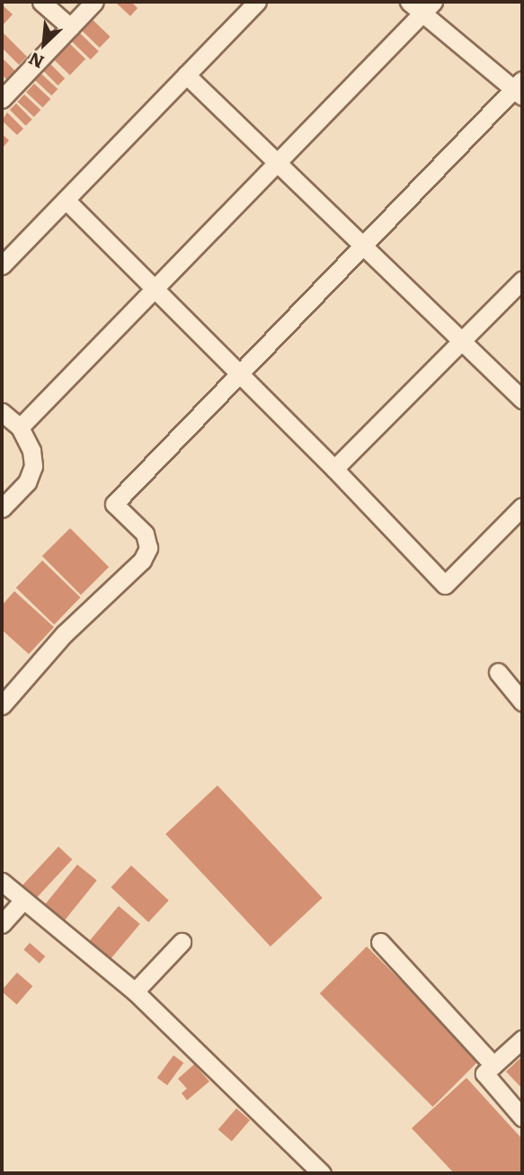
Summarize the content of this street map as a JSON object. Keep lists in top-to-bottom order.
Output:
{
  "north": "bottom left"
}
